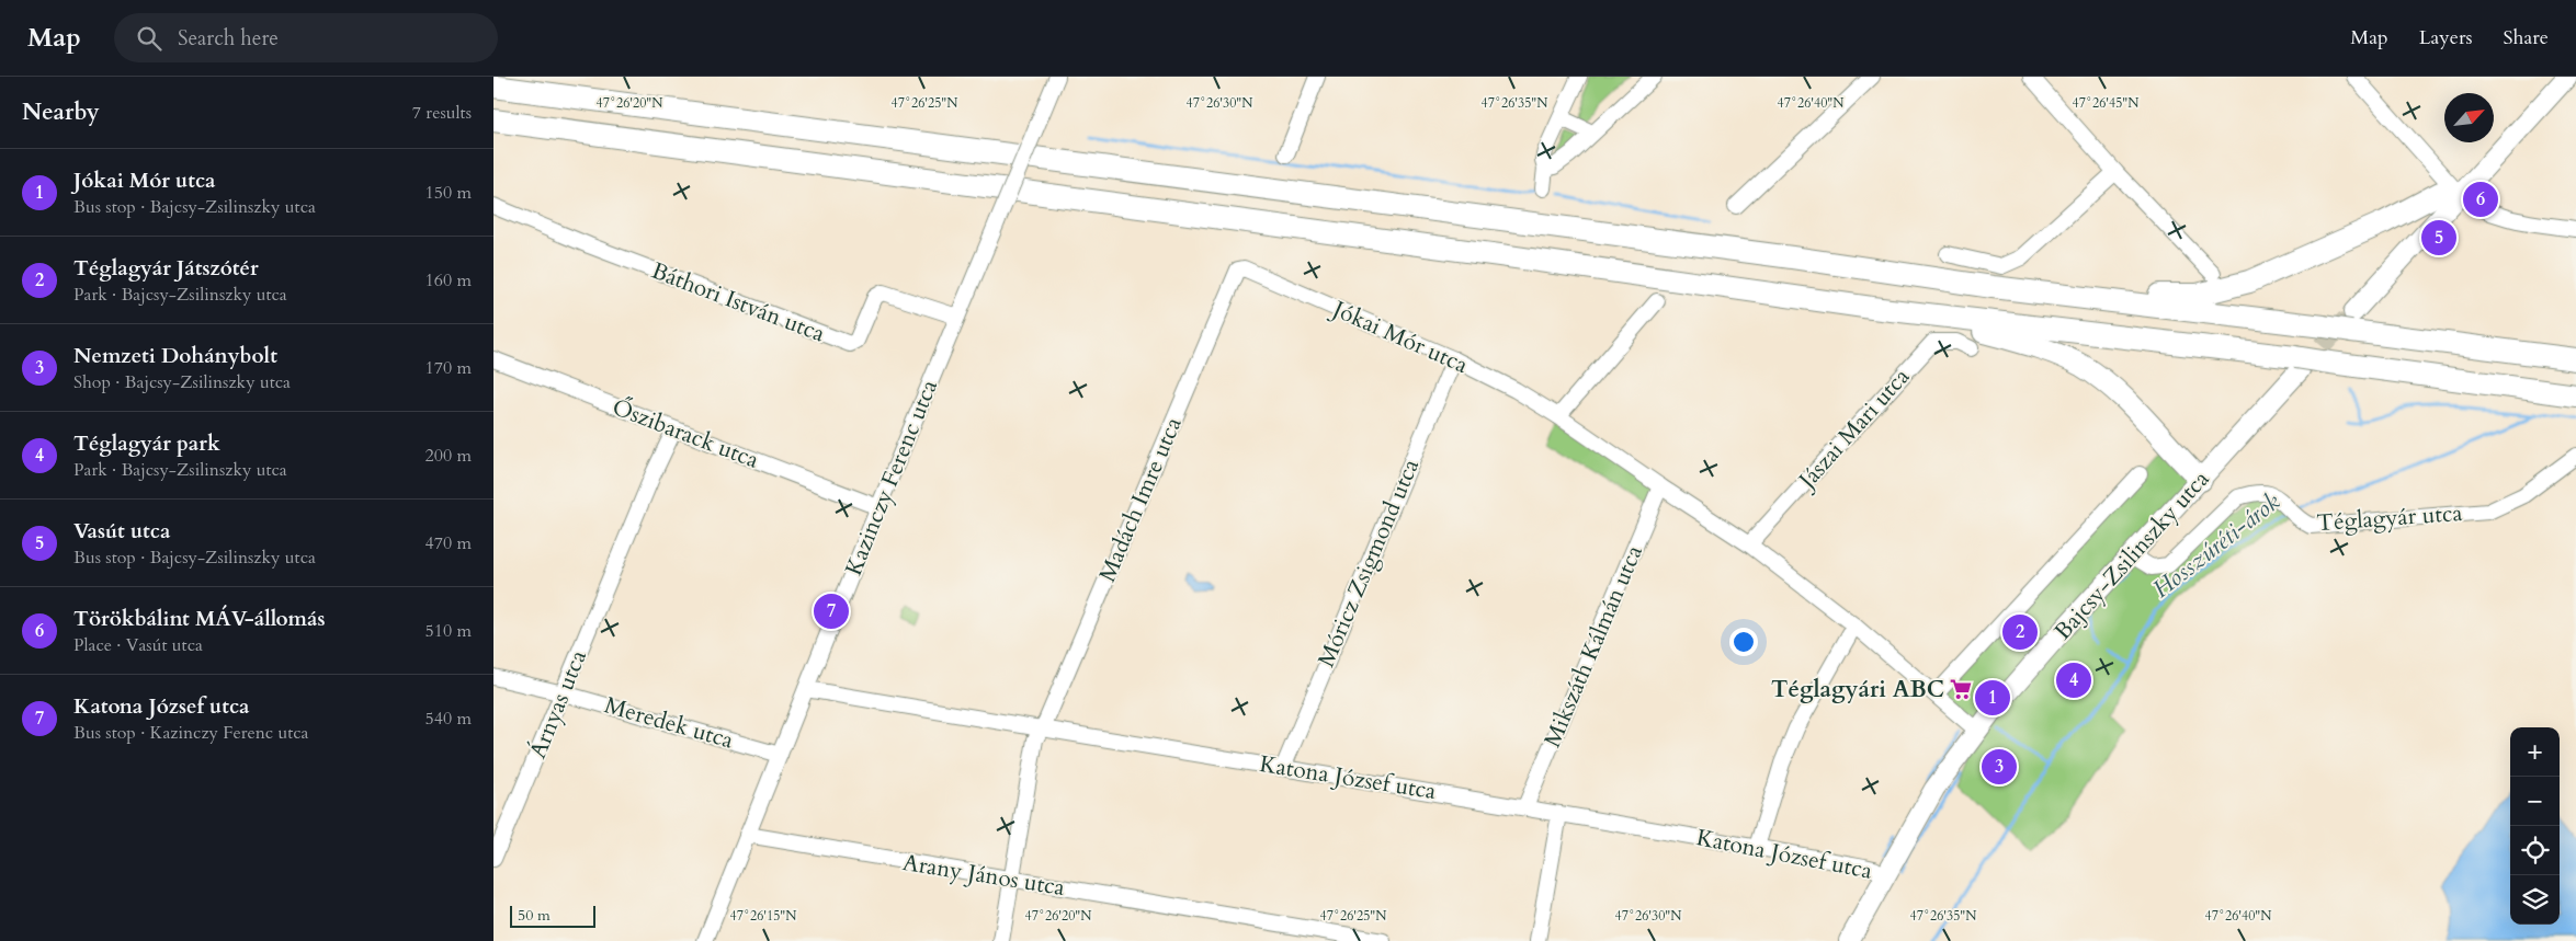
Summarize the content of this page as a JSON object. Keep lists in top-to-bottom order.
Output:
{
  "streets": {
    "main road": ["Bajcsy-Zsilinszky utca"],
    "street": [
      "Báthori István utca",
      "Jókai Mór utca",
      "Jászai Mari utca",
      "Őszibarack utca",
      "Kazinczy Ferenc utca",
      "Madách Imre utca",
      "Téglagyár utca",
      "Móricz Zsigmond utca",
      "Mikszáth Kálmán utca",
      "Árnyas utca",
      "Meredek utca",
      "Katona József utca",
      "Arany János utca"
    ]
  },
  "crossings": [
    ["Báthori István utca", "Kazinczy Ferenc utca"],
    ["Jókai Mór utca", "Jászai Mari utca"],
    ["Jókai Mór utca", "Madách Imre utca"],
    ["Jókai Mór utca", "Bajcsy-Zsilinszky utca"],
    ["Jókai Mór utca", "Móricz Zsigmond utca"],
    ["Jókai Mór utca", "Mikszáth Kálmán utca"],
    ["Őszibarack utca", "Kazinczy Ferenc utca"],
    ["Őszibarack utca", "Árnyas utca"],
    ["Kazinczy Ferenc utca", "Meredek utca"],
    ["Kazinczy Ferenc utca", "Katona József utca"],
    ["Kazinczy Ferenc utca", "Arany János utca"],
    ["Madách Imre utca", "Katona József utca"],
    ["Madách Imre utca", "Arany János utca"],
    ["Téglagyár utca", "Bajcsy-Zsilinszky utca"],
    ["Bajcsy-Zsilinszky utca", "Katona József utca"],
    ["Móricz Zsigmond utca", "Katona József utca"],
    ["Mikszáth Kálmán utca", "Katona József utca"],
    ["Árnyas utca", "Meredek utca"]
  ],
  "water": ["Hosszúréti-árok"],
  "places": {
    "supermarket": ["Téglagyári ABC"]
  },
  "scale_bar": "50 m",
  "north": "top right",
  "page": {
    "header": "Map",
    "search": "Search here",
    "nav": ["Map", "Layers", "Share"],
    "heading": ["Nearby", "7 results"],
    "list": [
      {
        "mark": "1",
        "name": "Jókai Mór utca",
        "note": "Bus stop · Bajcsy-Zsilinszky utca",
        "value": "150 m"
      },
      {
        "mark": "2",
        "name": "Téglagyár Játszótér",
        "note": "Park · Bajcsy-Zsilinszky utca",
        "value": "160 m"
      },
      {
        "mark": "3",
        "name": "Nemzeti Dohánybolt",
        "note": "Shop · Bajcsy-Zsilinszky utca",
        "value": "170 m"
      },
      {
        "mark": "4",
        "name": "Téglagyár park",
        "note": "Park · Bajcsy-Zsilinszky utca",
        "value": "200 m"
      },
      {
        "mark": "5",
        "name": "Vasút utca",
        "note": "Bus stop · Bajcsy-Zsilinszky utca",
        "value": "470 m"
      },
      {
        "mark": "6",
        "name": "Törökbálint MÁV-állomás",
        "note": "Place · Vasút utca",
        "value": "510 m"
      },
      {
        "mark": "7",
        "name": "Katona József utca",
        "note": "Bus stop · Kazinczy Ferenc utca",
        "value": "540 m"
      }
    ],
    "pins": [
      "6",
      "5",
      "7",
      "2",
      "4",
      "1",
      "3"
    ],
    "map_buttons": ["+", "−"],
    "scale": "50 m"
  },
  "coordinates": [
    "47°26'20\"N",
    "47°26'25\"N",
    "47°26'30\"N",
    "47°26'35\"N",
    "47°26'40\"N",
    "47°26'45\"N",
    "47°26'15\"N"
  ]
}
